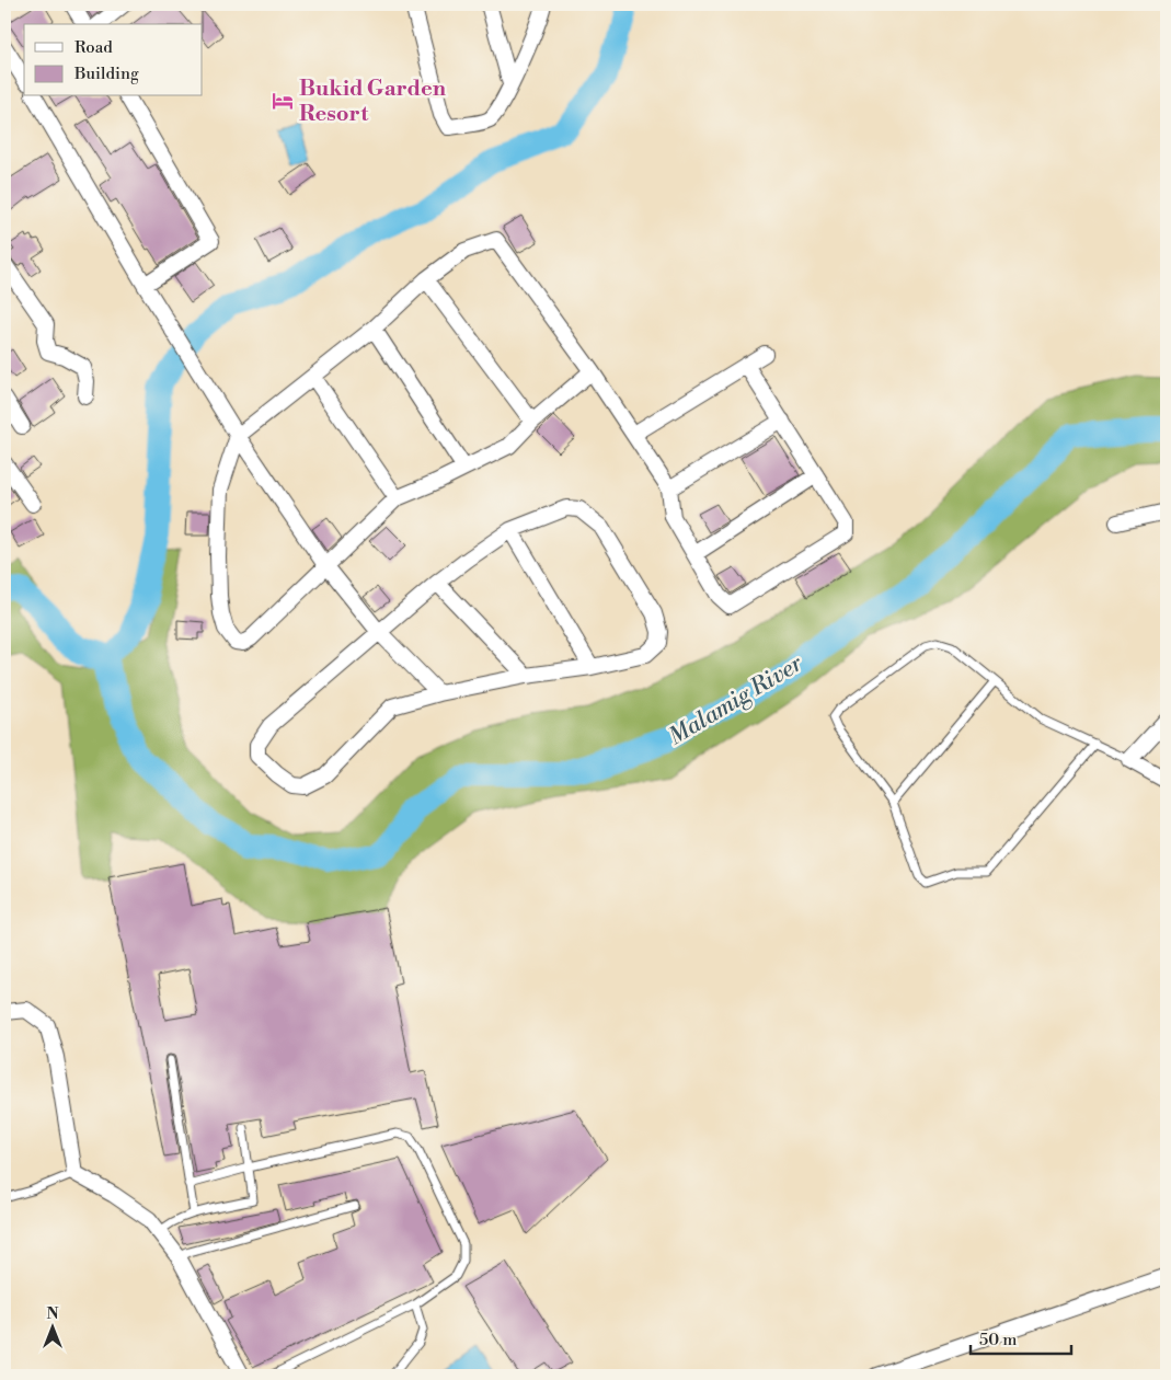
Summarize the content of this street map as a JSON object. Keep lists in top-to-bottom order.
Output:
{
  "water": ["Malamig River"],
  "places": {
    "hotel": ["Bukid Garden Resort"]
  },
  "legend": ["Road", "Building"],
  "scale_bar": "50 m",
  "north": "top"
}
